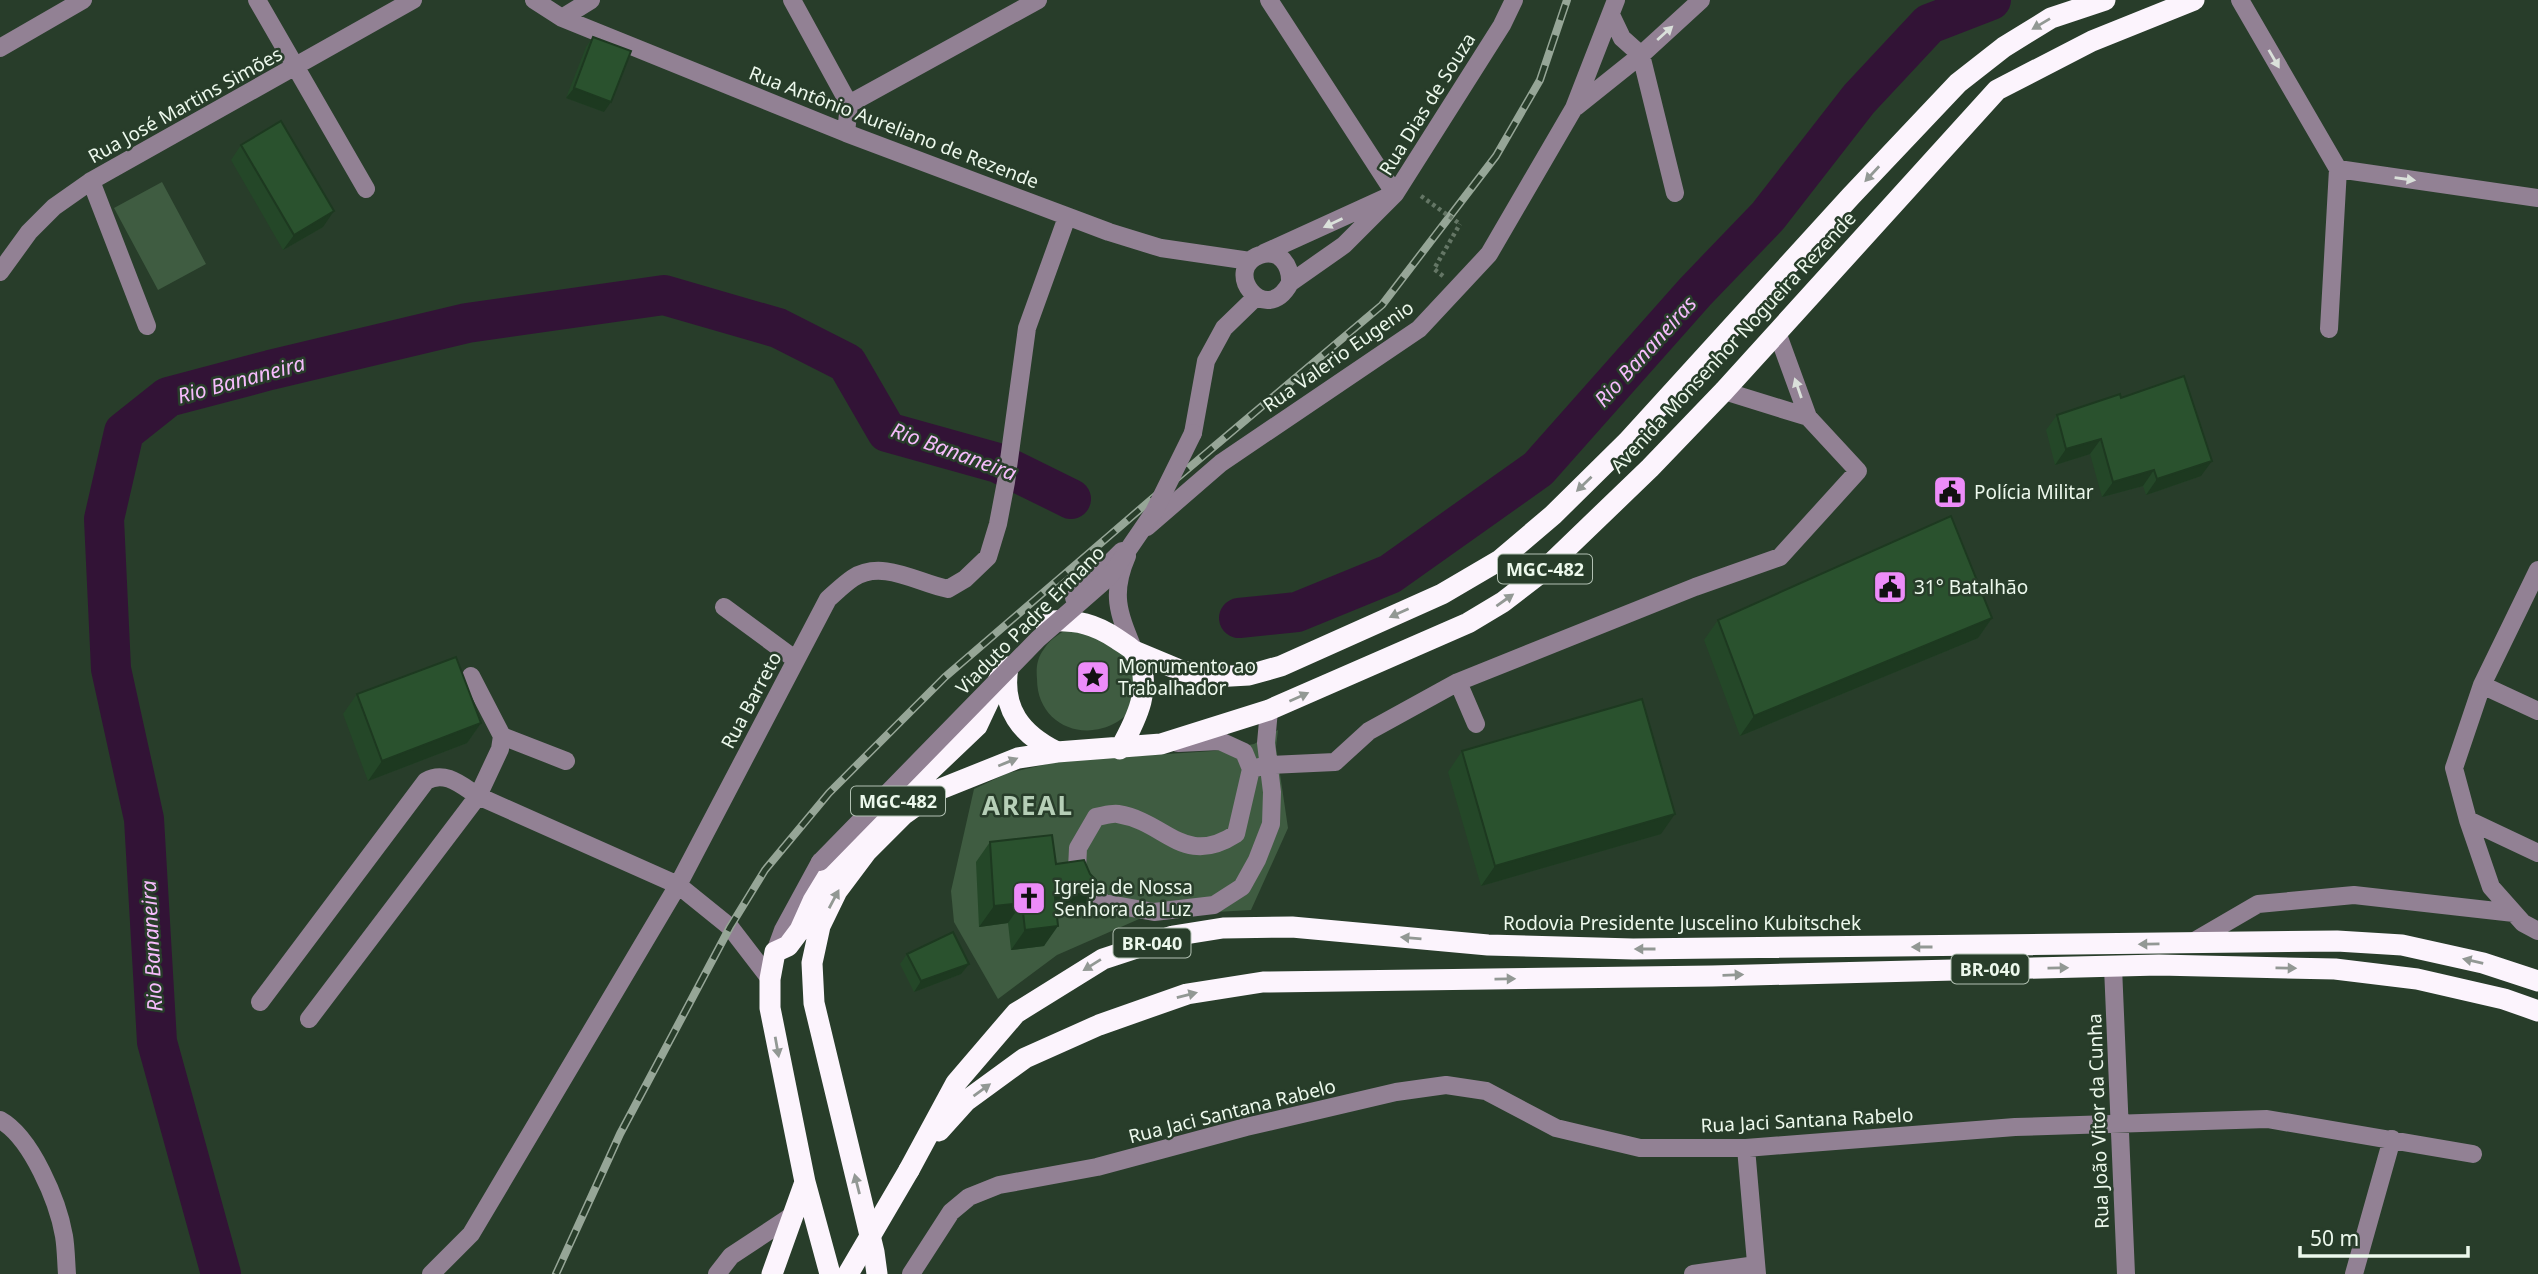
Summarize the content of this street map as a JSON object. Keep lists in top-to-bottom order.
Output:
{
  "streets": {
    "highway": [
      "Avenida Monsenhor Nogueira Rezende",
      "MGC-482",
      "Rodovia Presidente Juscelino Kubitschek",
      "BR-040"
    ],
    "street": [
      "Rua Dias de Souza",
      "Rua José Martins Simões",
      "Rua Antônio Aureliano de Rezende",
      "Rua Valerio Eugenio",
      "Viaduto Padre Ermano",
      "Rua Barreto",
      "Rua Jaci Santana Rabelo",
      "Rua João Vitor da Cunha"
    ]
  },
  "crossings": [
    ["Rua Dias de Souza", "Rua Antônio Aureliano de Rezende"],
    ["Rua Dias de Souza", "Viaduto Padre Ermano"],
    ["Rua Antônio Aureliano de Rezende", "Viaduto Padre Ermano"],
    ["Rua Antônio Aureliano de Rezende", "Rua Barreto"],
    ["Avenida Monsenhor Nogueira Rezende", "Rua Valerio Eugenio"],
    ["Avenida Monsenhor Nogueira Rezende", "MGC-482"],
    ["Rua Valerio Eugenio", "MGC-482"],
    ["MGC-482", "Viaduto Padre Ermano"],
    ["Rodovia Presidente Juscelino Kubitschek", "Rua João Vitor da Cunha"],
    ["Rua Jaci Santana Rabelo", "Rua João Vitor da Cunha"]
  ],
  "districts": ["AREAL"],
  "water": ["Rio Bananeiras", "Rio Bananeira"],
  "places": {
    "public building": ["Polícia Militar", "31° Batalhão"],
    "place": ["Monumento ao Trabalhador"],
    "church": ["Igreja de Nossa Senhora da Luz"]
  },
  "scale_bar": "50 m"
}
